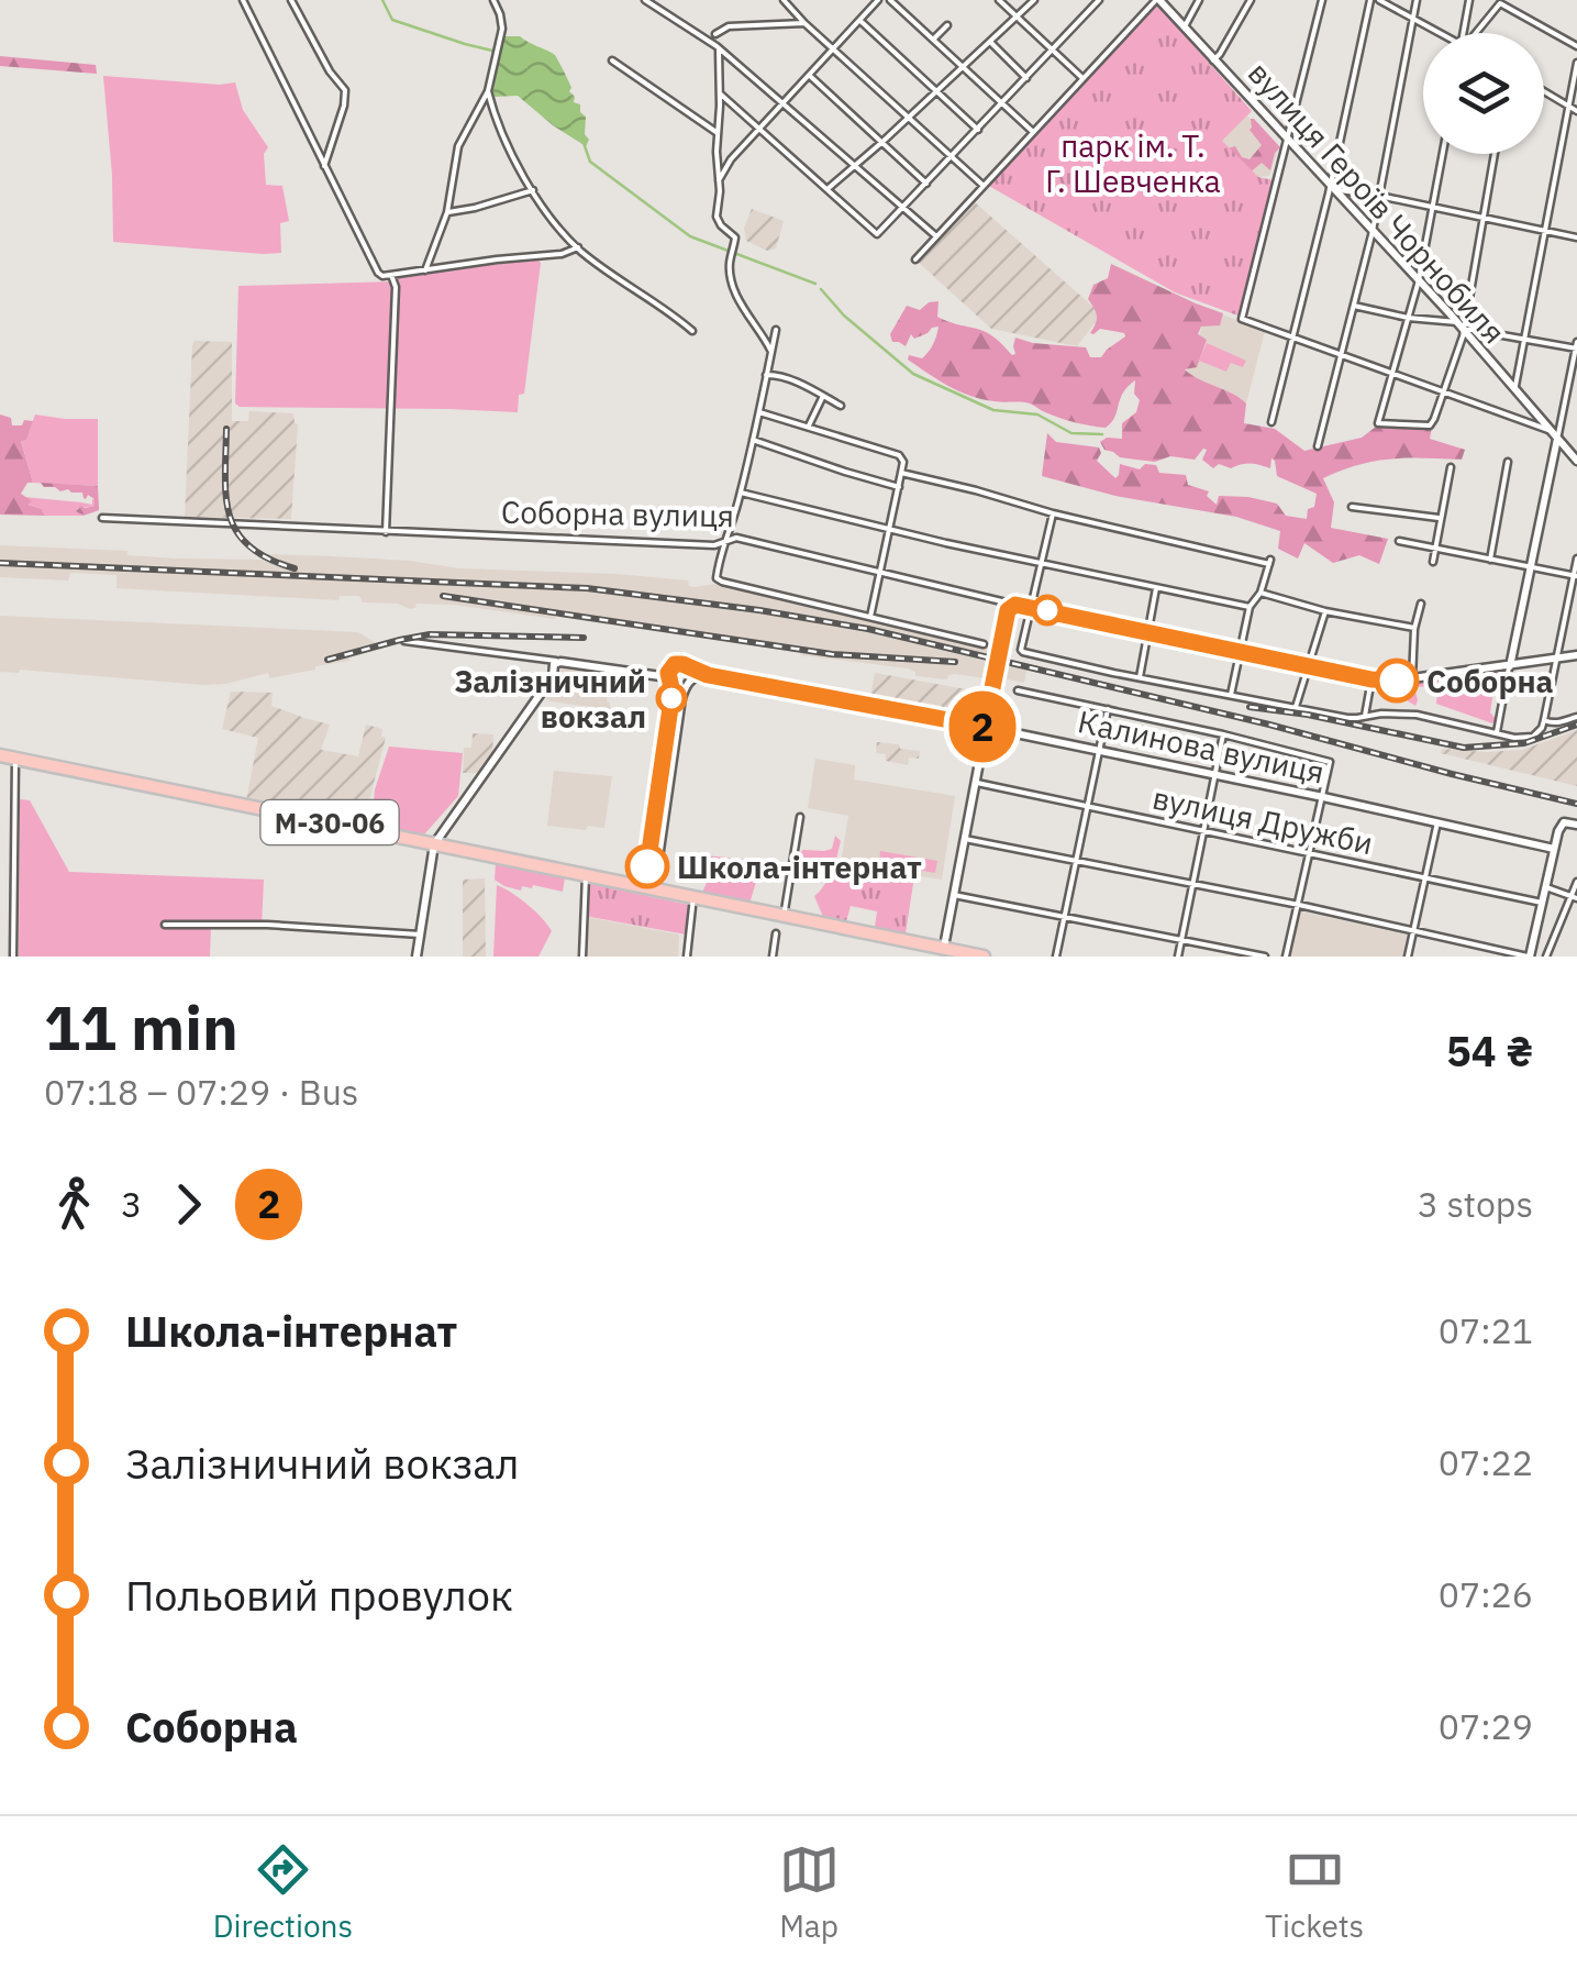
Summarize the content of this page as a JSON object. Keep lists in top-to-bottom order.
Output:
{
  "streets": {
    "main road": ["М-30-06"],
    "street": [
      "вулиця Героїв Чорнобиля",
      "Соборна вулиця",
      "Калинова вулиця",
      "вулиця Дружби"
    ]
  },
  "parks": ["парк ім. Т. Г. Шевченка"],
  "places": ["Соборна", "Залізничний вокзал", "Школа-інтернат"],
  "lines": ["bus line 2"],
  "page": {
    "on_map": "2",
    "heading": ["11 min", "07:18 – 07:29 · Bus", "54 ₴"],
    "legs": ["3", "2", "3 stops"],
    "list": [
      {
        "name": "Школа-інтернат",
        "value": "07:21"
      },
      {
        "name": "Залізничний вокзал",
        "value": "07:22"
      },
      {
        "name": "Польовий провулок",
        "value": "07:26"
      },
      {
        "name": "Соборна",
        "value": "07:29"
      }
    ],
    "tabs": ["Directions", "Map", "Tickets"]
  }
}
